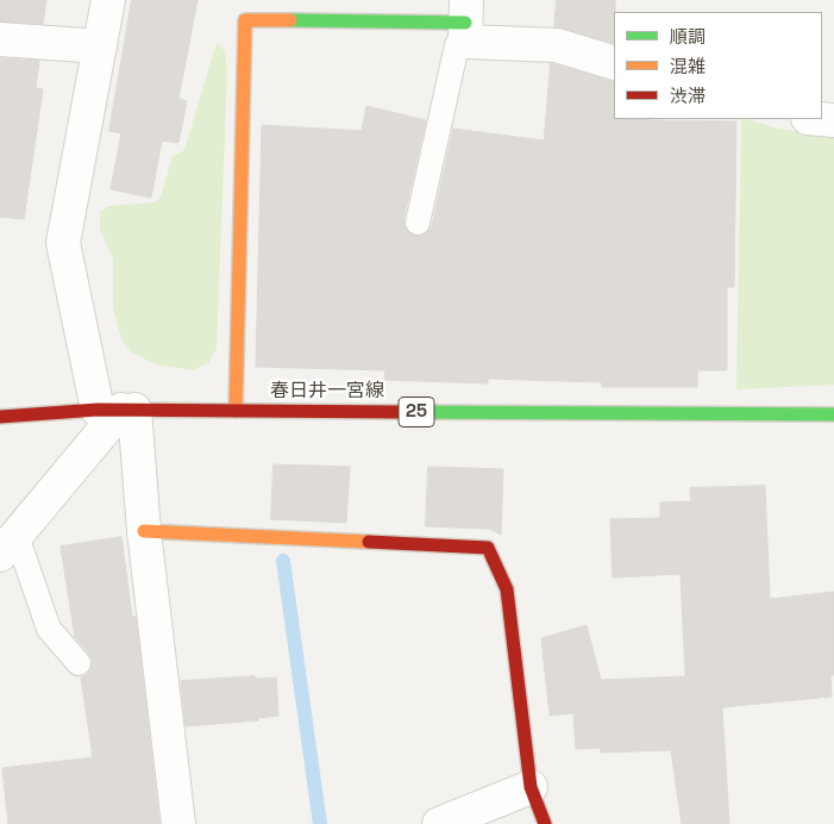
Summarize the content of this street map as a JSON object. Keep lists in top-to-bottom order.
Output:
{
  "streets": {
    "street": ["春日井一宮線", "25"]
  },
  "legend": ["順調", "混雑", "渋滞"]
}
